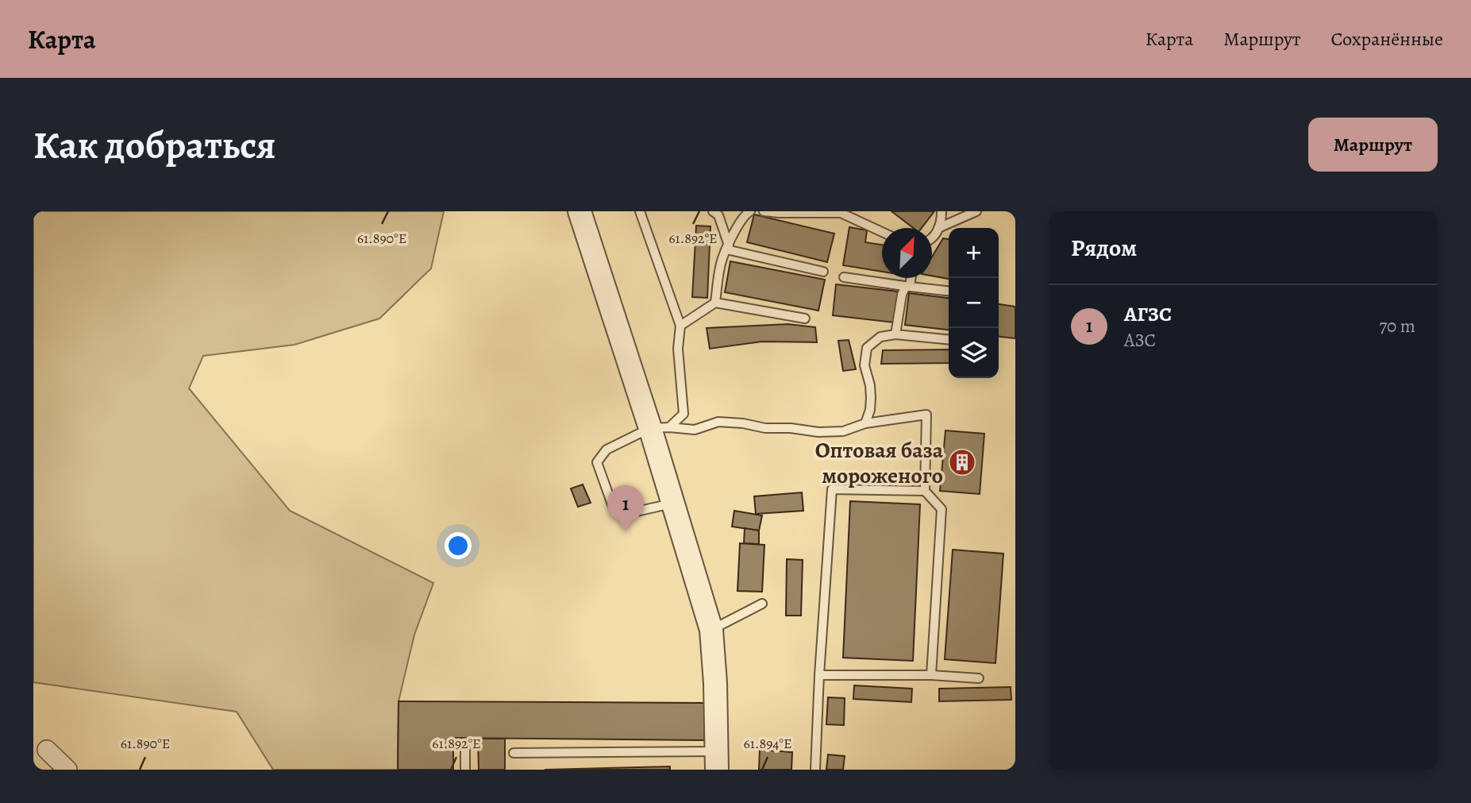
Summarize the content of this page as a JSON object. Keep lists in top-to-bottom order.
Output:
{
  "places": {
    "building": ["Оптовая база мороженого"]
  },
  "north": "top right",
  "page": {
    "header": "Карта",
    "nav": ["Карта", "Маршрут", "Сохранённые"],
    "buttons": "Маршрут",
    "title": "Как добраться",
    "heading": "Рядом",
    "map_buttons": ["+", "−"],
    "list": [
      {
        "mark": "1",
        "name": "АГЗС",
        "note": "АЗС",
        "value": "70 m"
      }
    ],
    "pins": "1"
  },
  "coordinates": ["61.890°E", "61.892°E", "61.894°E"]
}
